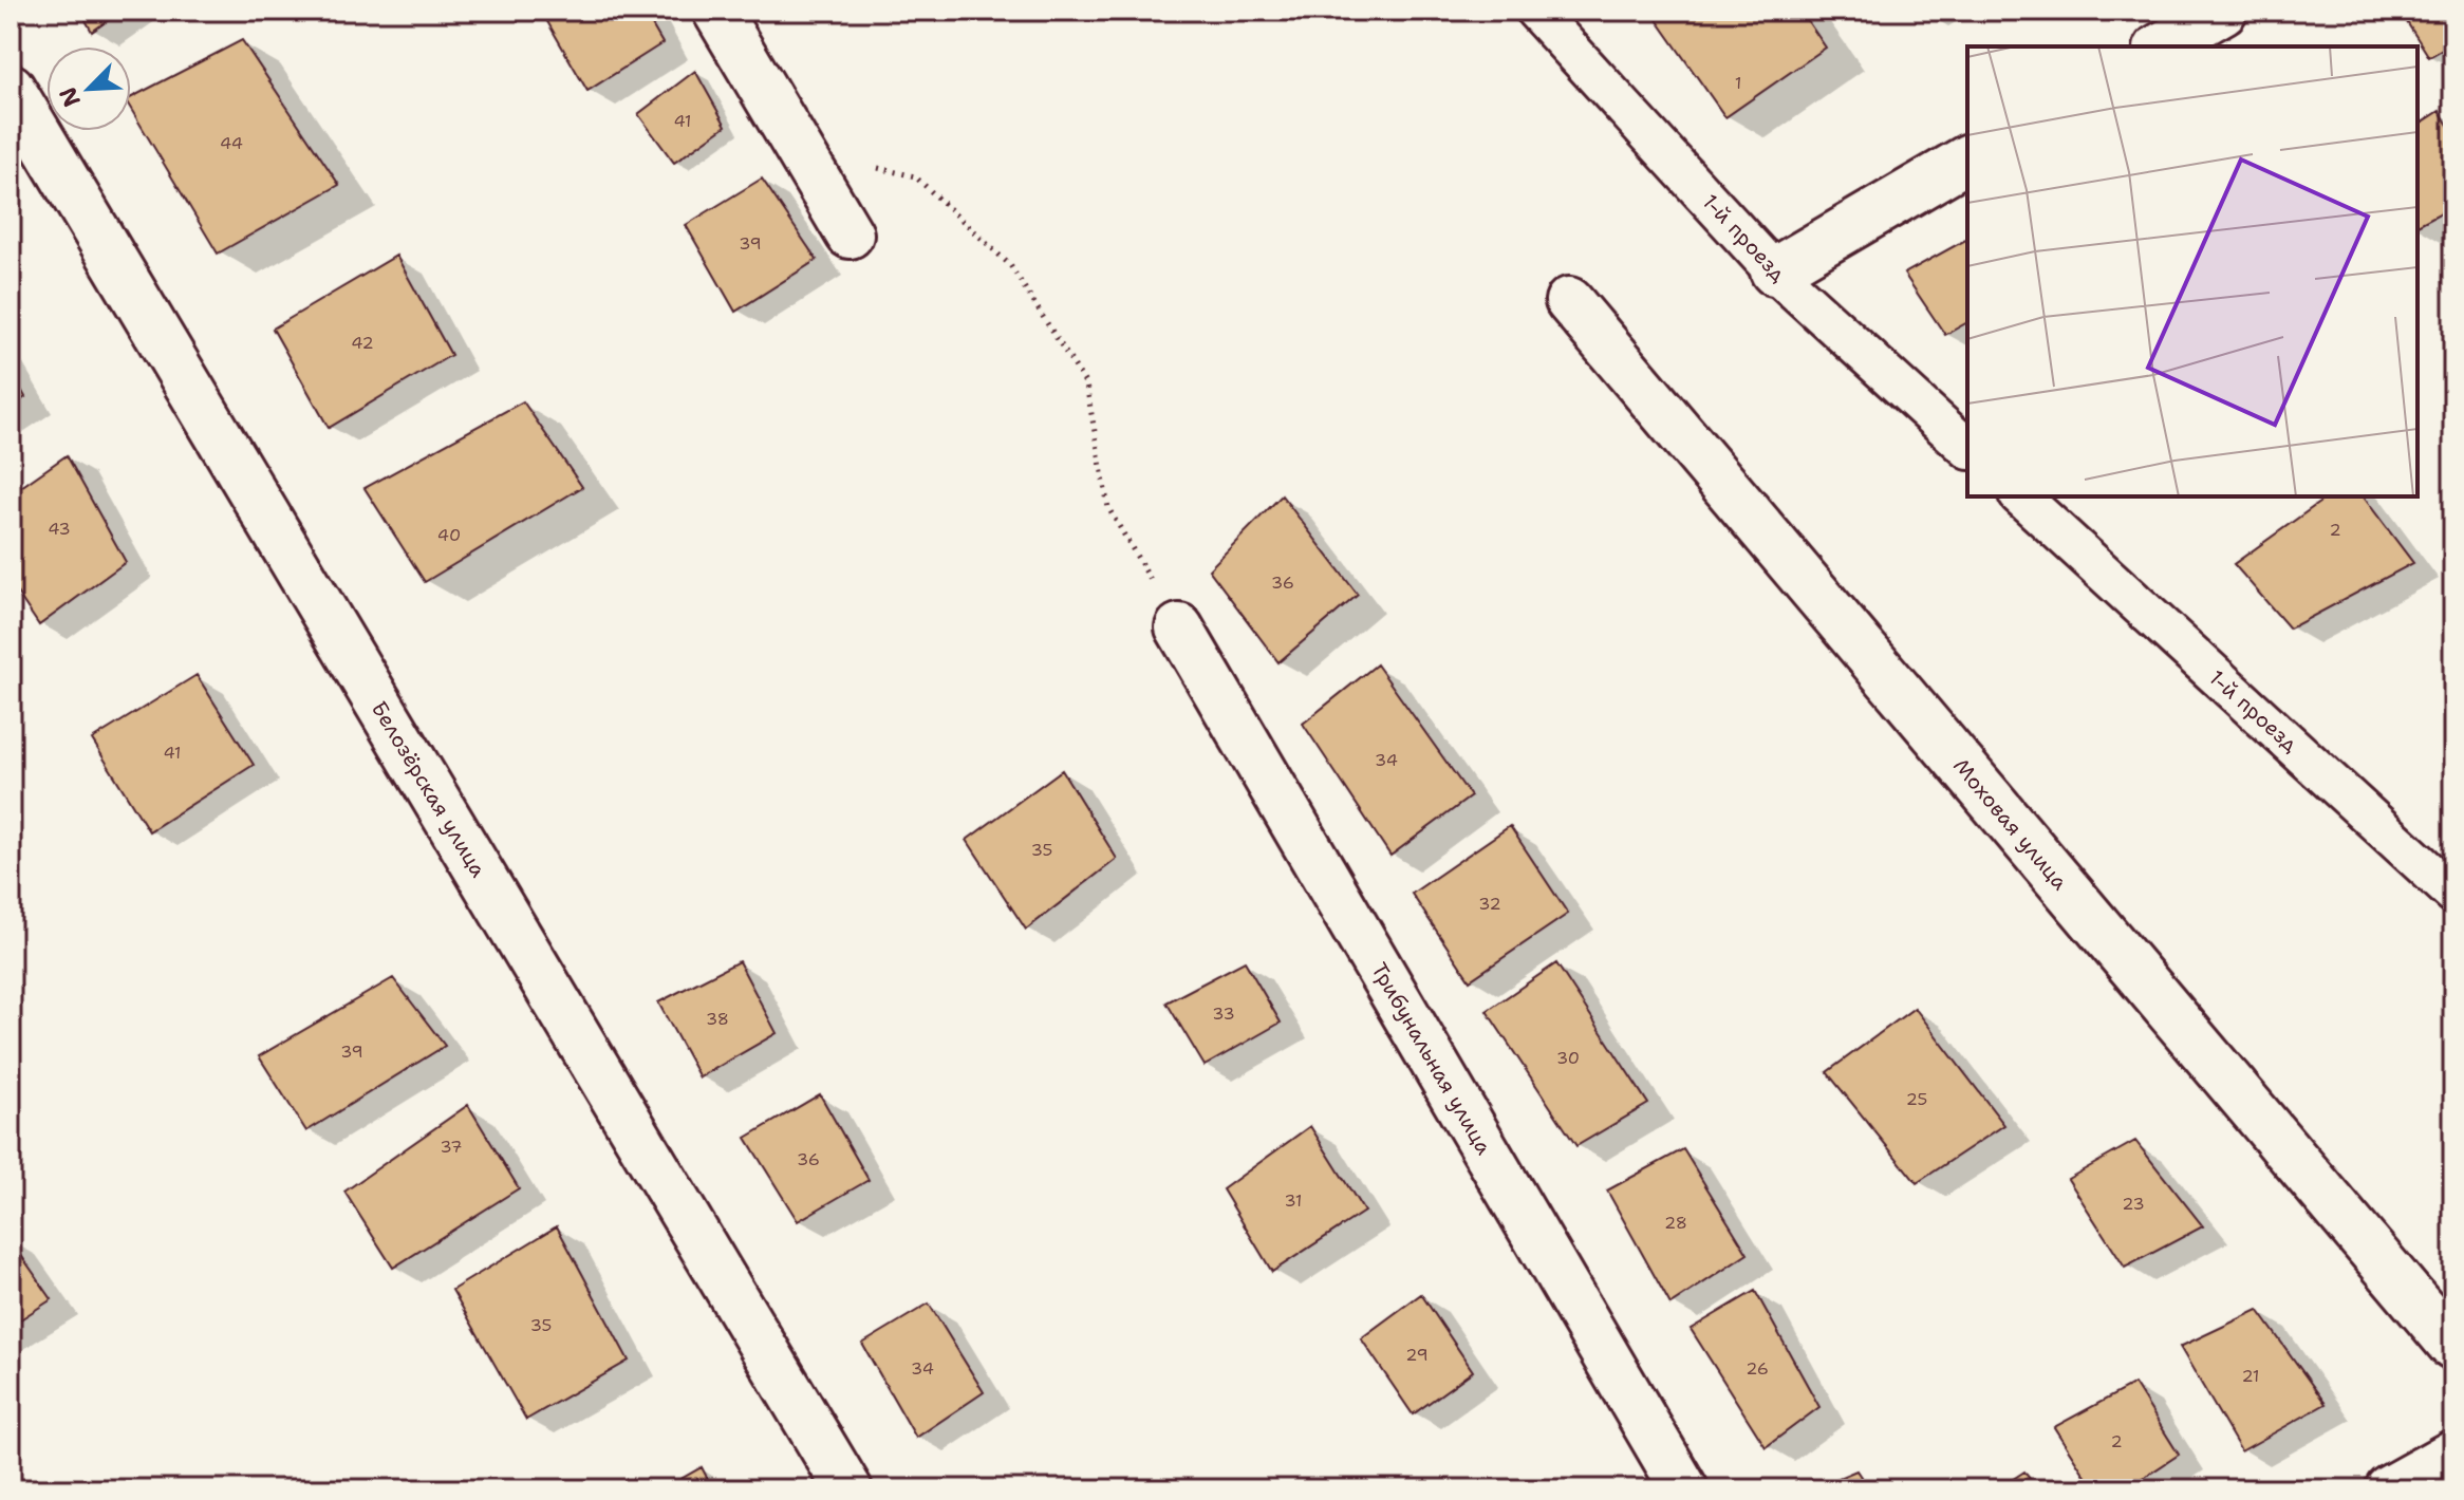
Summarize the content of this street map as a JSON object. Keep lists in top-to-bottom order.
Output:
{
  "streets": {
    "street": ["Белозёрская улица", "Моховая улица", "Трибунальная улица"],
    "lane": ["1-й проезд"]
  },
  "house_numbers": [
    "1",
    "41",
    "44",
    "39",
    "42",
    "43",
    "2",
    "40",
    "36",
    "41",
    "34",
    "35",
    "32",
    "33",
    "38",
    "39",
    "30",
    "25",
    "37",
    "36",
    "31",
    "23",
    "28",
    "35",
    "29",
    "34",
    "26",
    "21",
    "2"
  ],
  "north": "bottom left"
}
